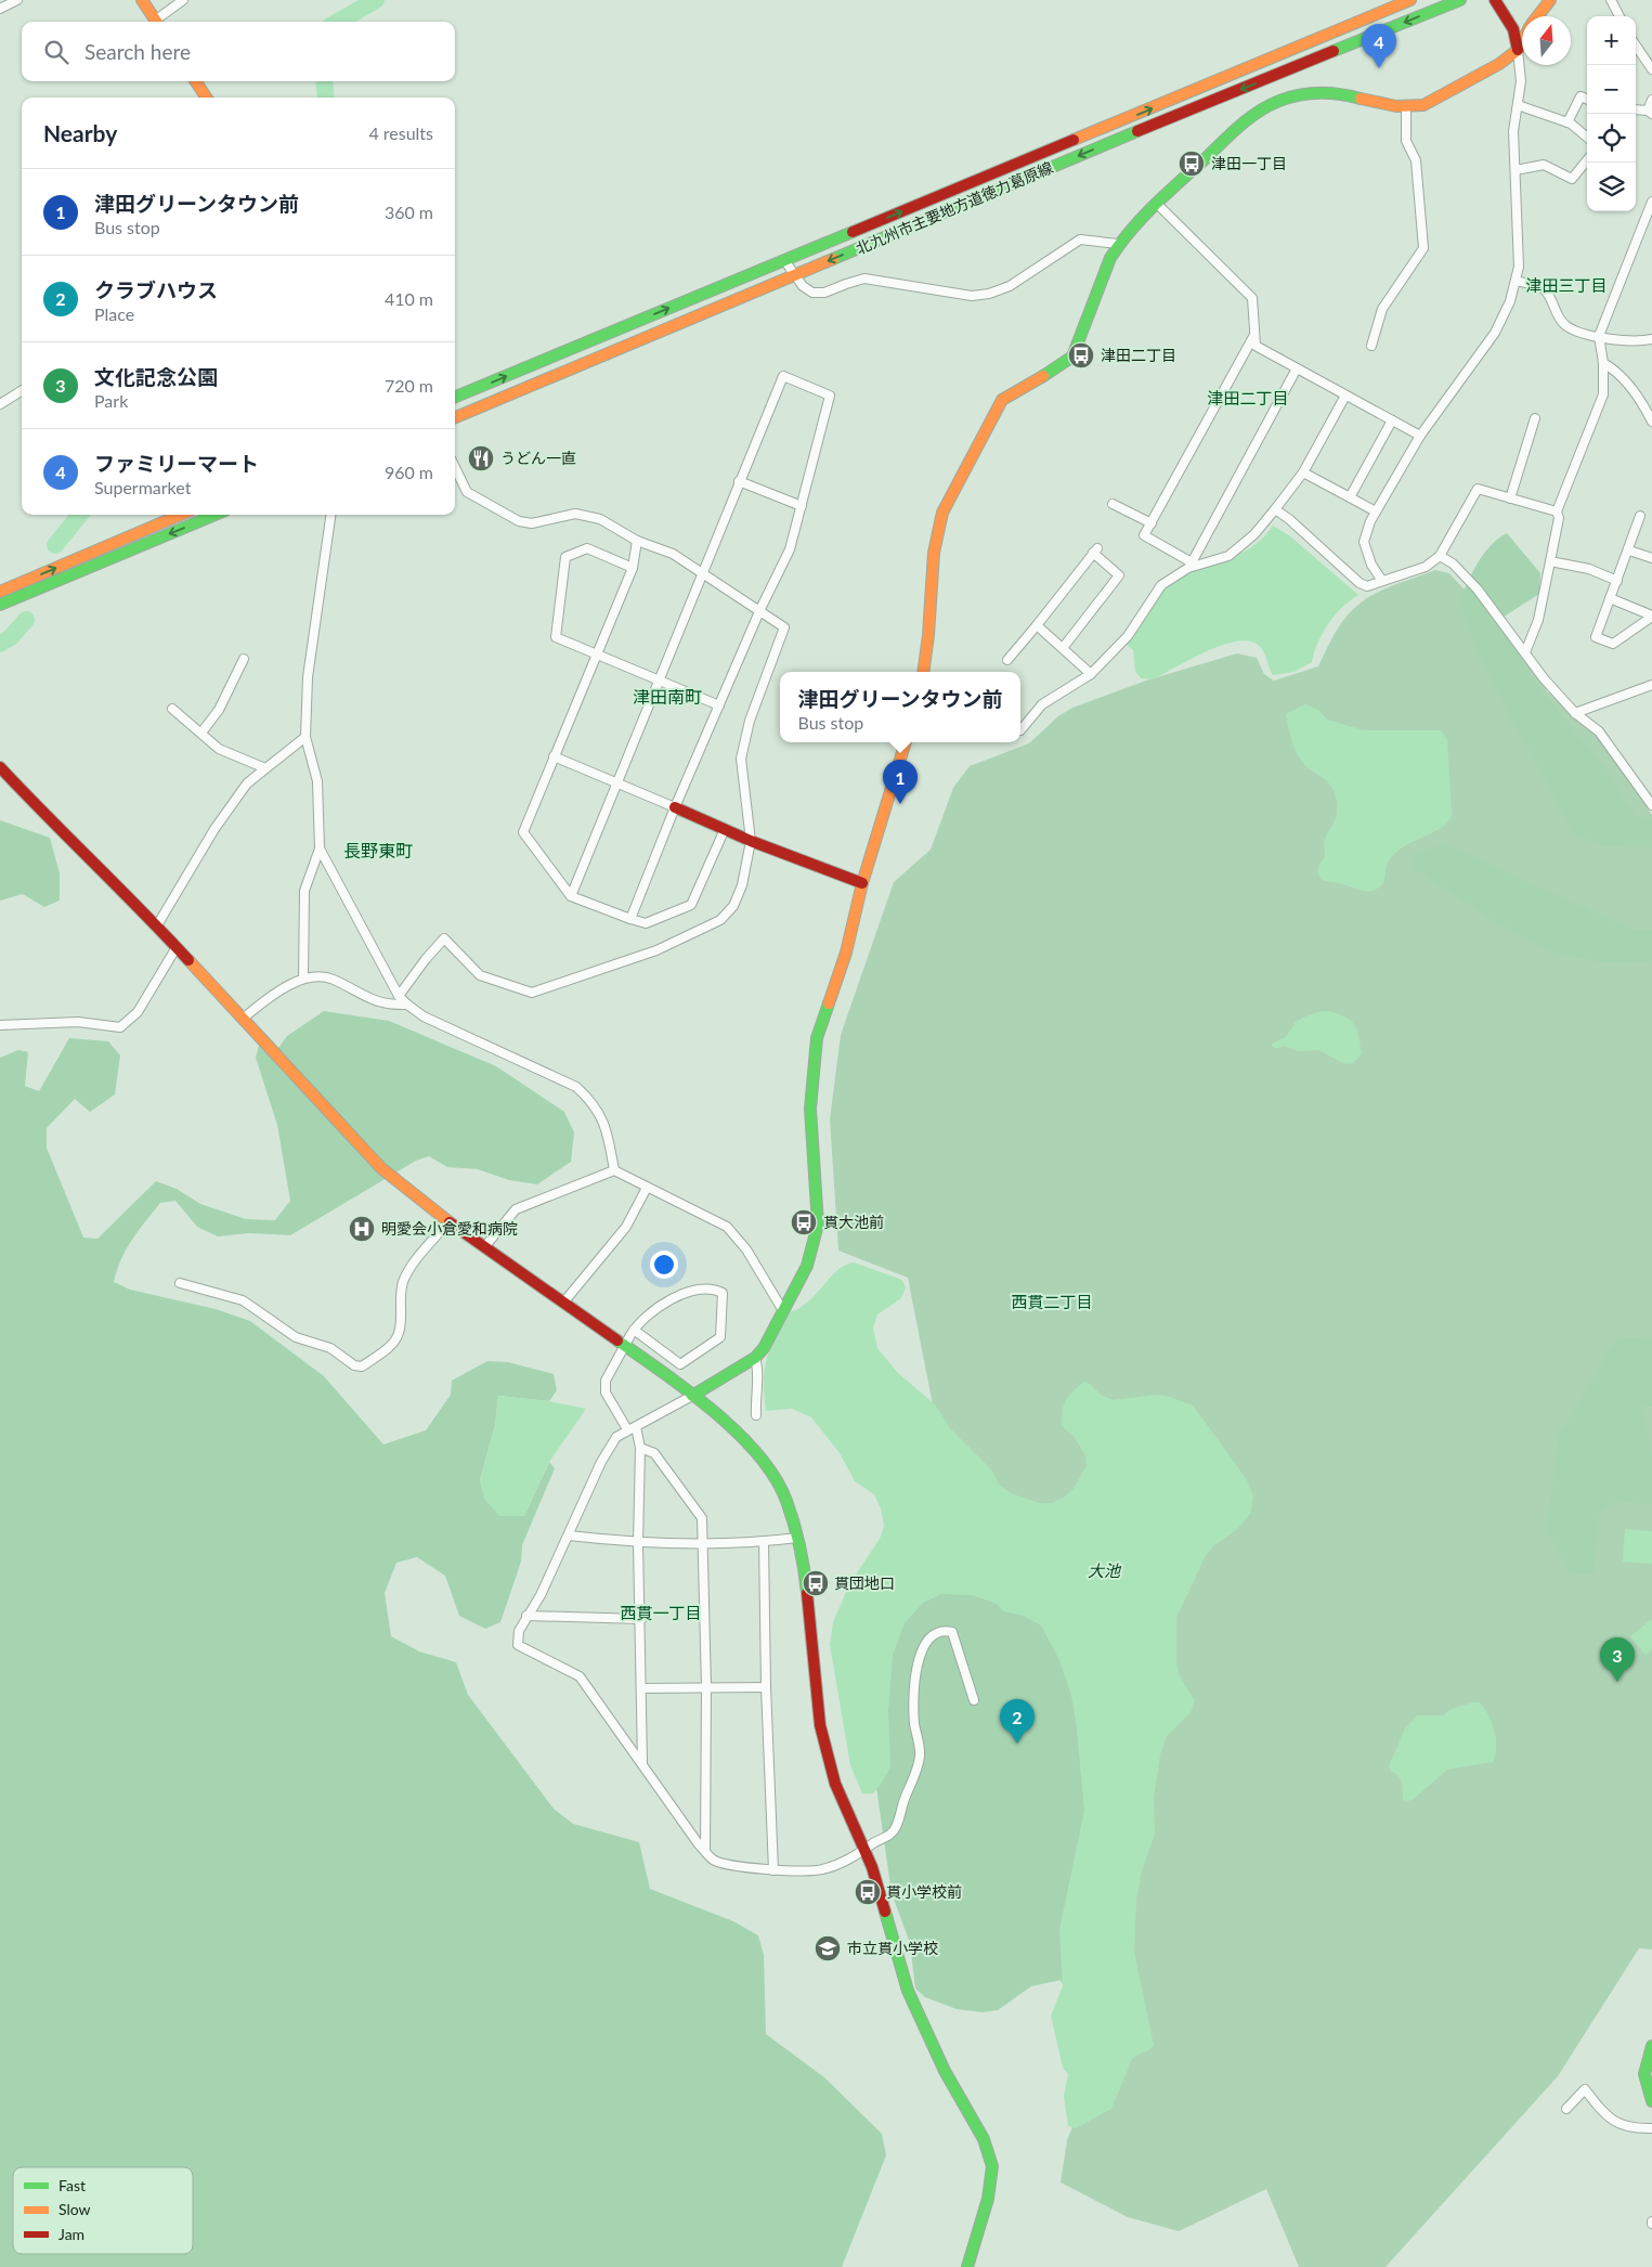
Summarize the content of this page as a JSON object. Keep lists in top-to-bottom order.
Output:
{
  "streets": {
    "street": ["北九州市主要地方道徳力葛原線"]
  },
  "districts": [
    "津田三丁目",
    "津田二丁目",
    "津田南町",
    "長野東町",
    "西貫二丁目",
    "西貫一丁目"
  ],
  "water": ["大池"],
  "places": {
    "bus stop": [
      "津田一丁目",
      "津田二丁目",
      "貫大池前",
      "貫団地口",
      "貫小学校前"
    ],
    "restaurant": ["うどん一直"],
    "hospital": ["明愛会小倉愛和病院"],
    "school or university": ["市立貫小学校"]
  },
  "legend": ["Fast", "Slow", "Jam"],
  "north": "top",
  "page": {
    "map_buttons": ["+", "−"],
    "search": "Search here",
    "pins": [
      "4",
      "1",
      "3",
      "2"
    ],
    "heading": ["Nearby", "4 results"],
    "list": [
      {
        "mark": "1",
        "name": "津田グリーンタウン前",
        "note": "Bus stop",
        "value": "360 m"
      },
      {
        "mark": "2",
        "name": "クラブハウス",
        "note": "Place",
        "value": "410 m"
      },
      {
        "mark": "3",
        "name": "文化記念公園",
        "note": "Park",
        "value": "720 m"
      },
      {
        "mark": "4",
        "name": "ファミリーマート",
        "note": "Supermarket",
        "value": "960 m"
      }
    ],
    "popup": ["津田グリーンタウン前", "Bus stop"]
  }
}
